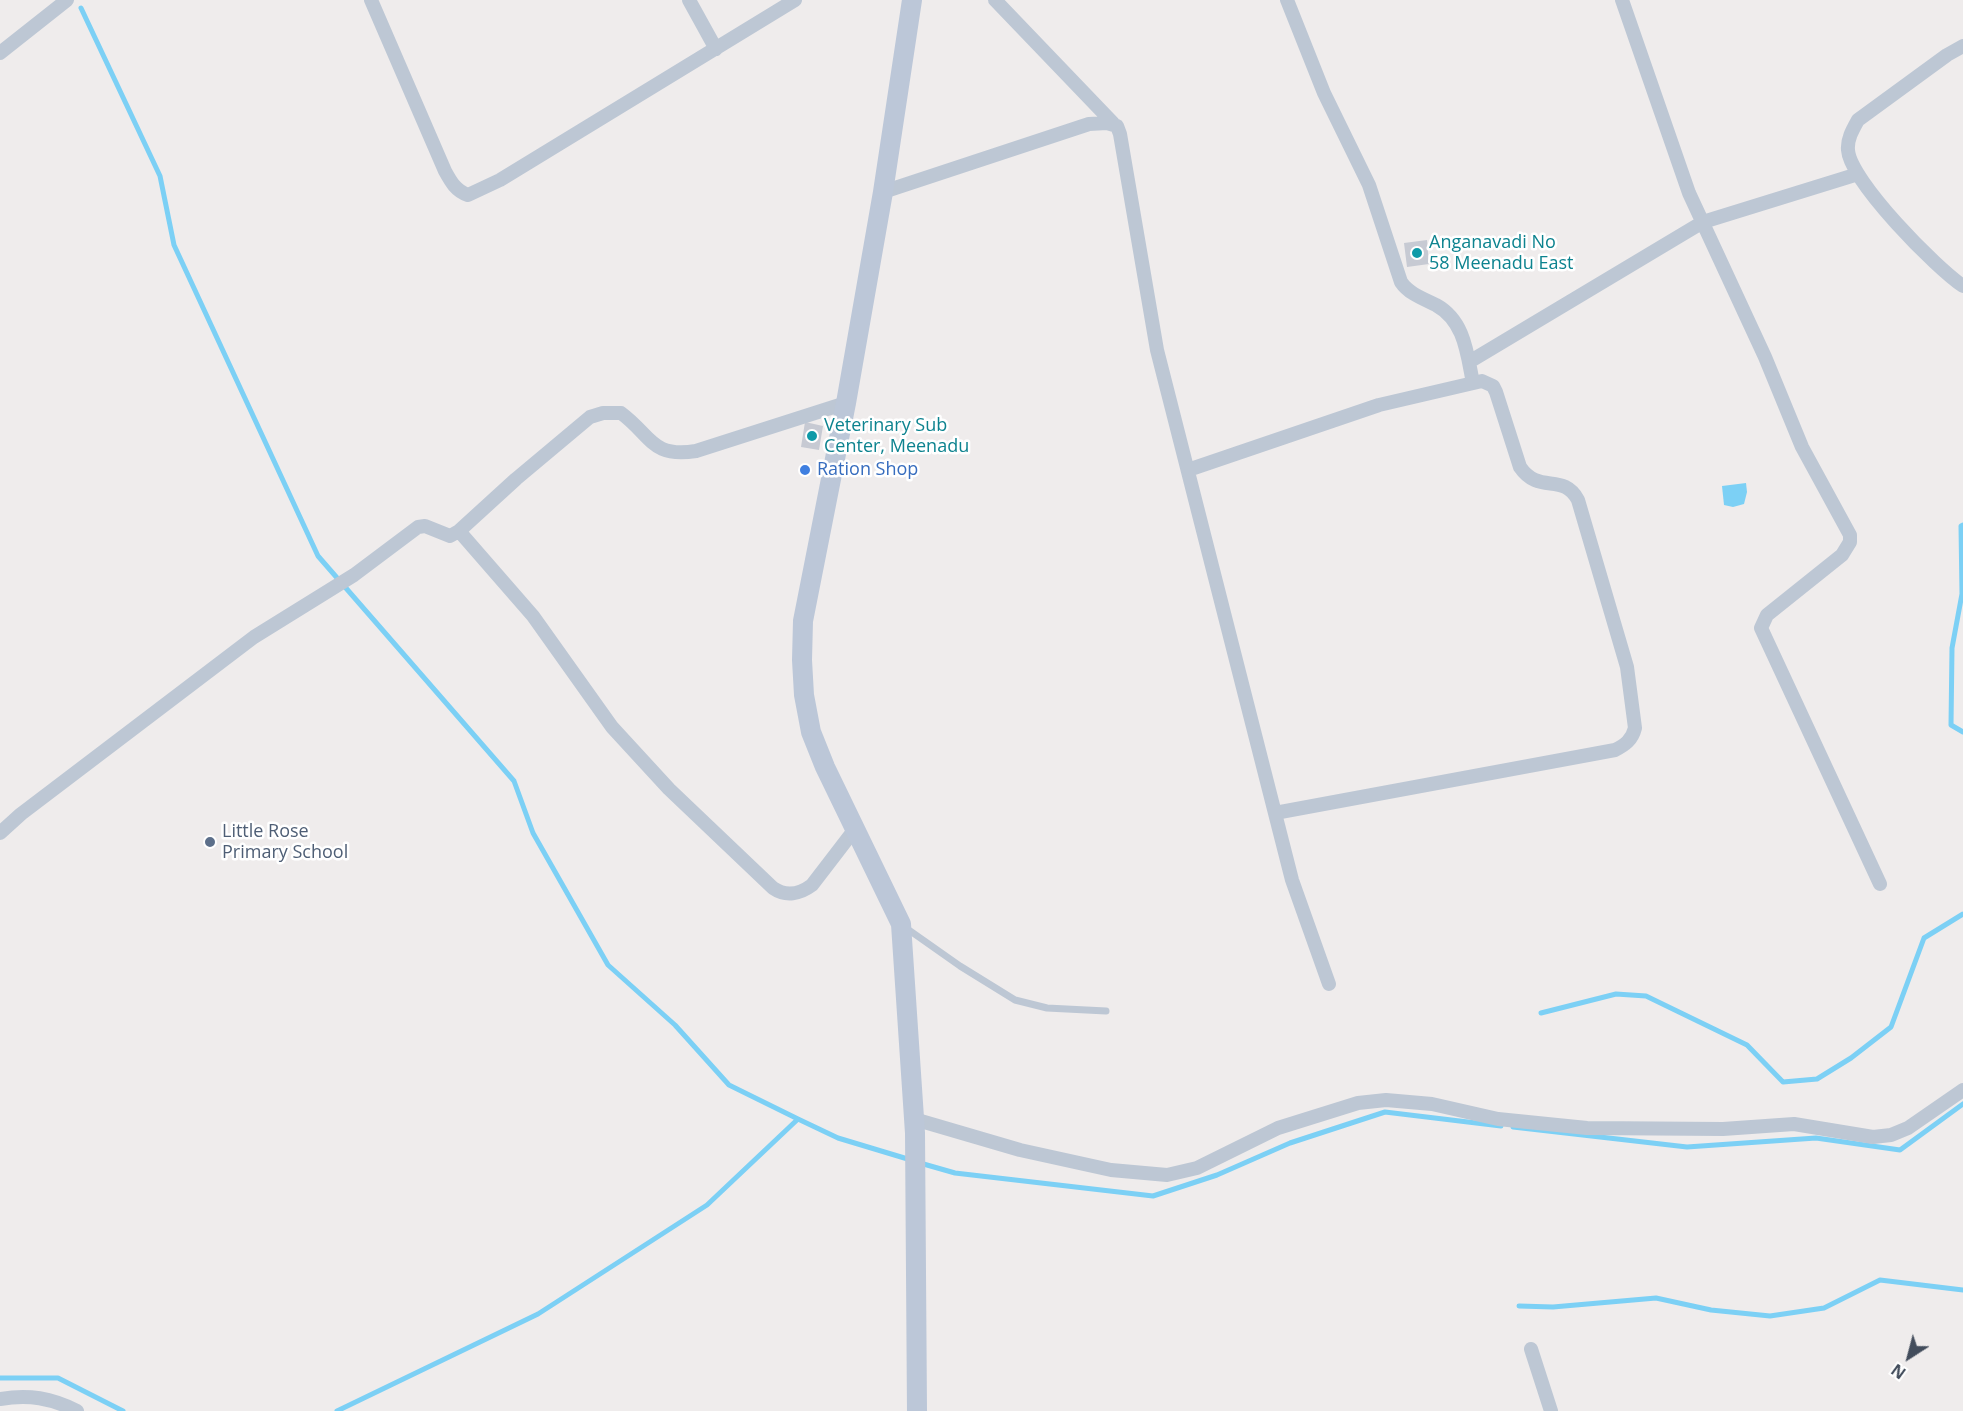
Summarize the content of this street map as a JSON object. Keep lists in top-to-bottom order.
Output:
{
  "places": [
    "Anganavadi No 58 Meenadu East",
    "Veterinary Sub Center, Meenadu",
    "Ration Shop",
    "Little Rose Primary School"
  ],
  "north": "bottom left"
}
